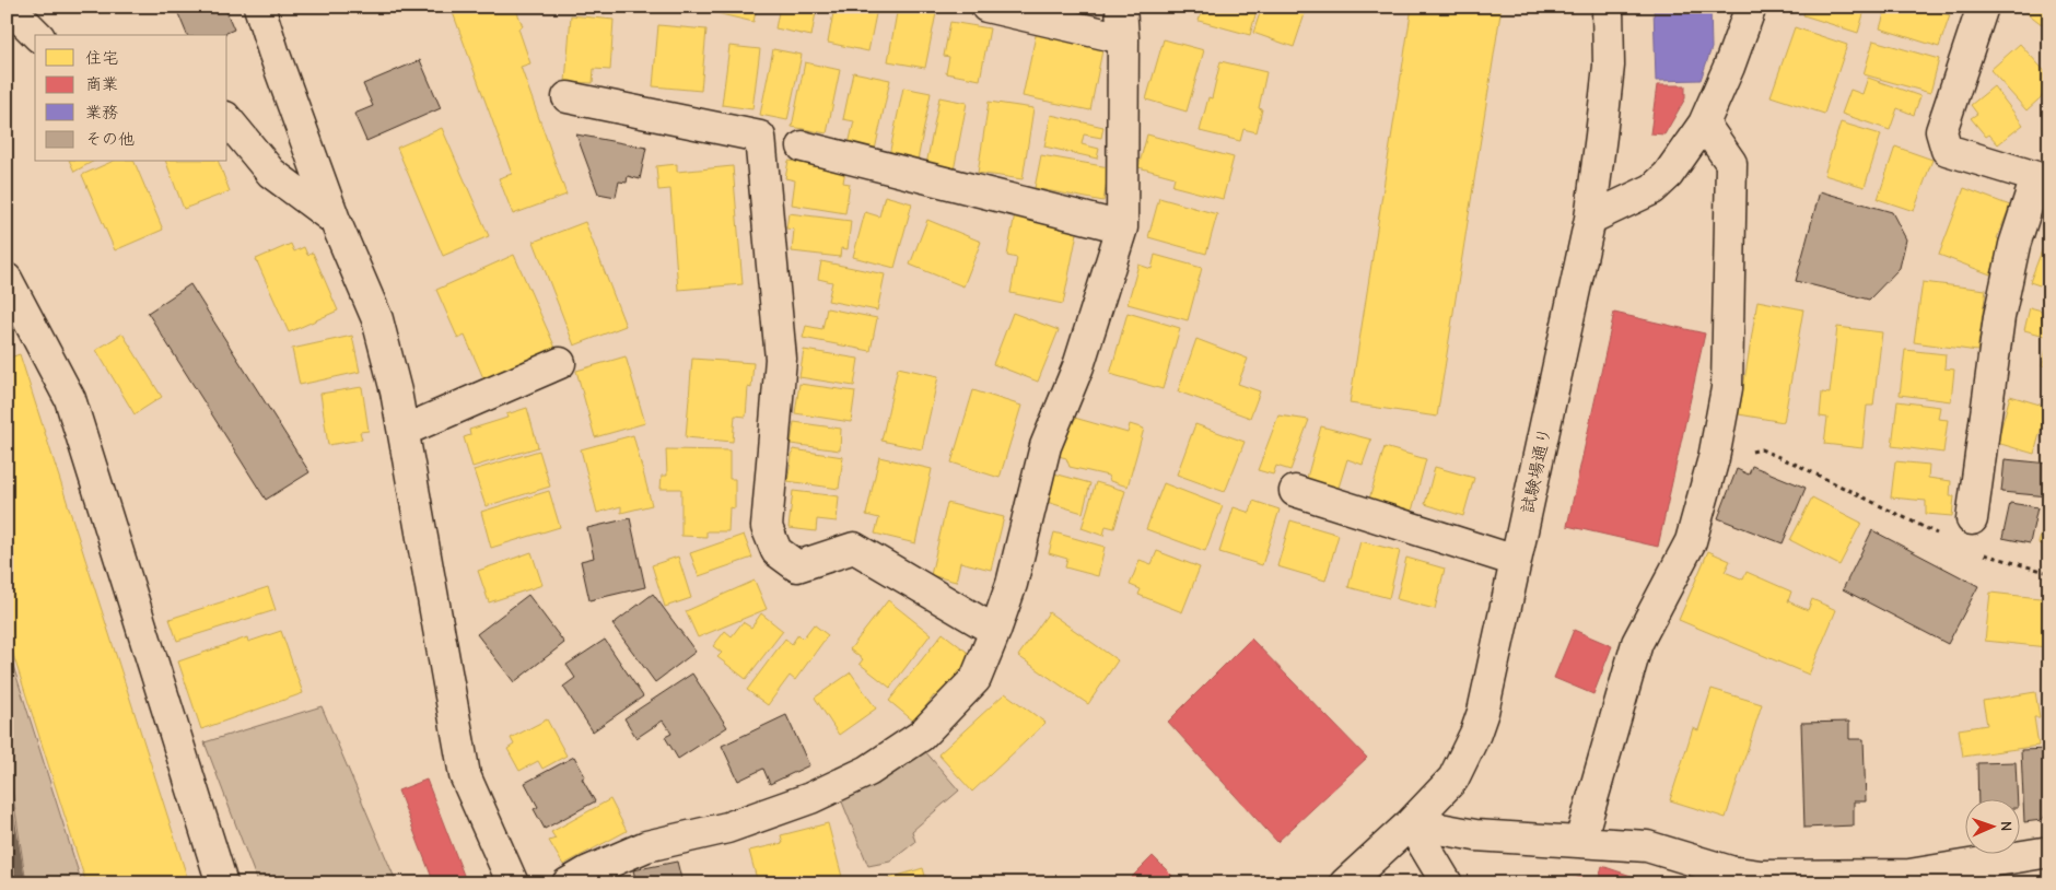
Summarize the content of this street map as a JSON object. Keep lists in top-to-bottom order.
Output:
{
  "streets": {
    "street": ["試験場通り"]
  },
  "legend": [
    "住宅",
    "商業",
    "業務",
    "その他"
  ],
  "north": "right"
}
